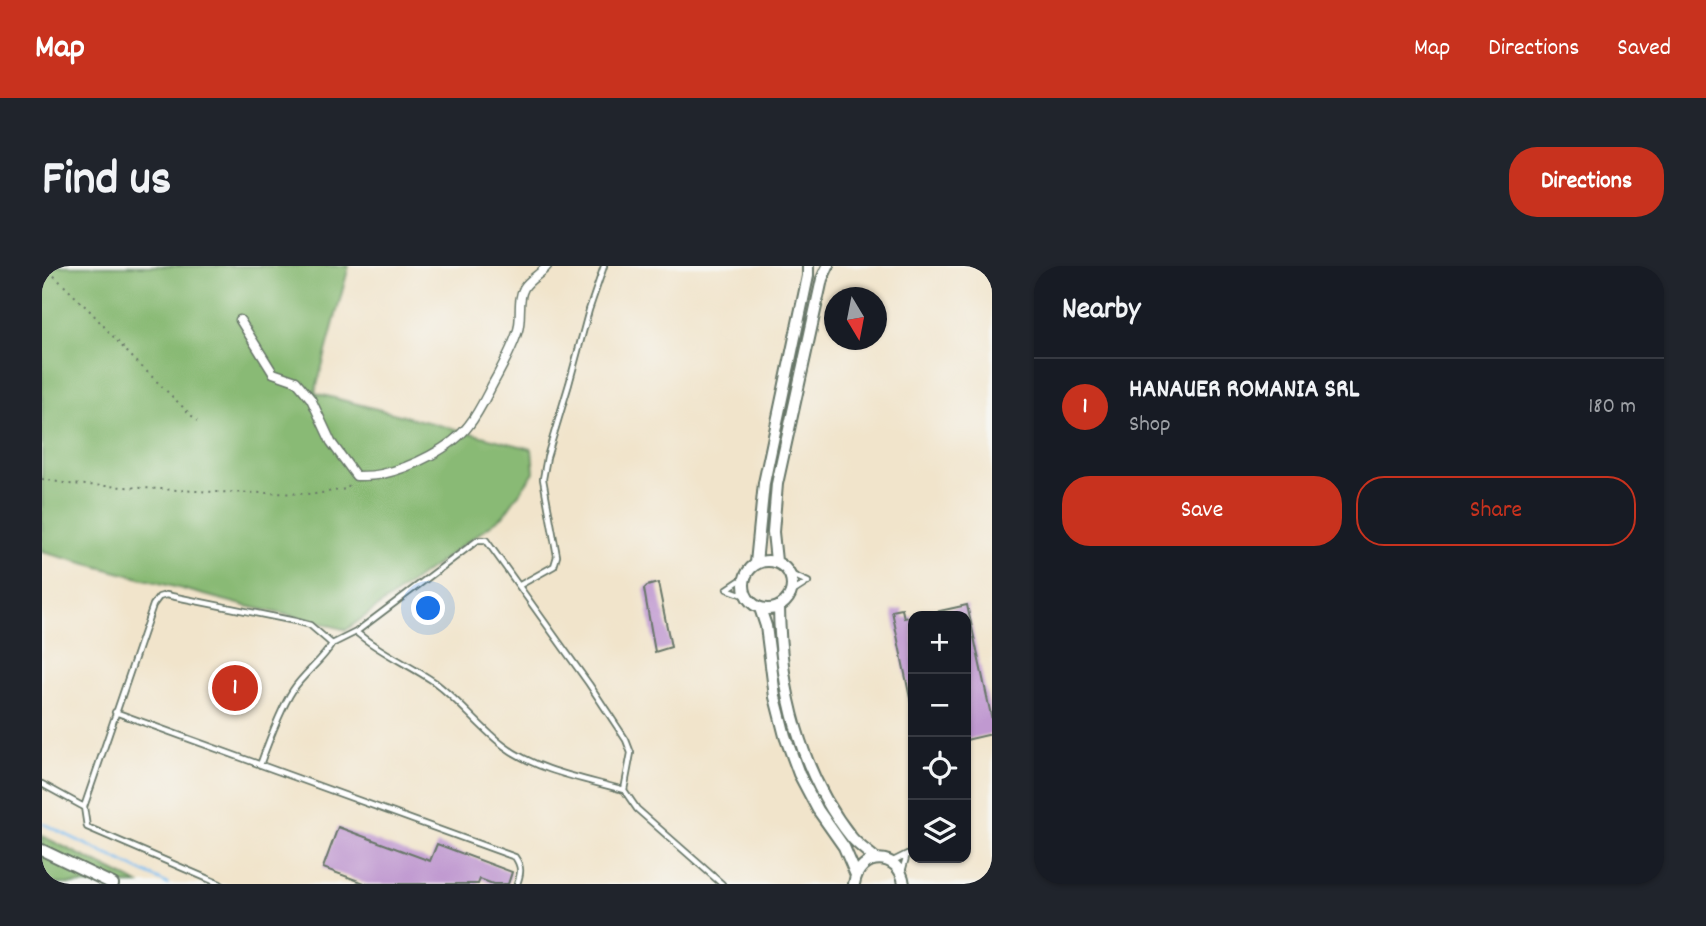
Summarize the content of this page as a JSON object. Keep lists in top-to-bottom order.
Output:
{
  "north": "bottom",
  "page": {
    "header": "Map",
    "nav": ["Map", "Directions", "Saved"],
    "title": "Find us",
    "buttons": [
      "Directions",
      ["Save", "Share"]
    ],
    "heading": "Nearby",
    "list": [
      {
        "mark": "1",
        "name": "HANAUER ROMANIA SRL",
        "note": "Shop",
        "value": "180 m"
      }
    ],
    "map_buttons": ["+", "−"],
    "pins": "1"
  }
}
